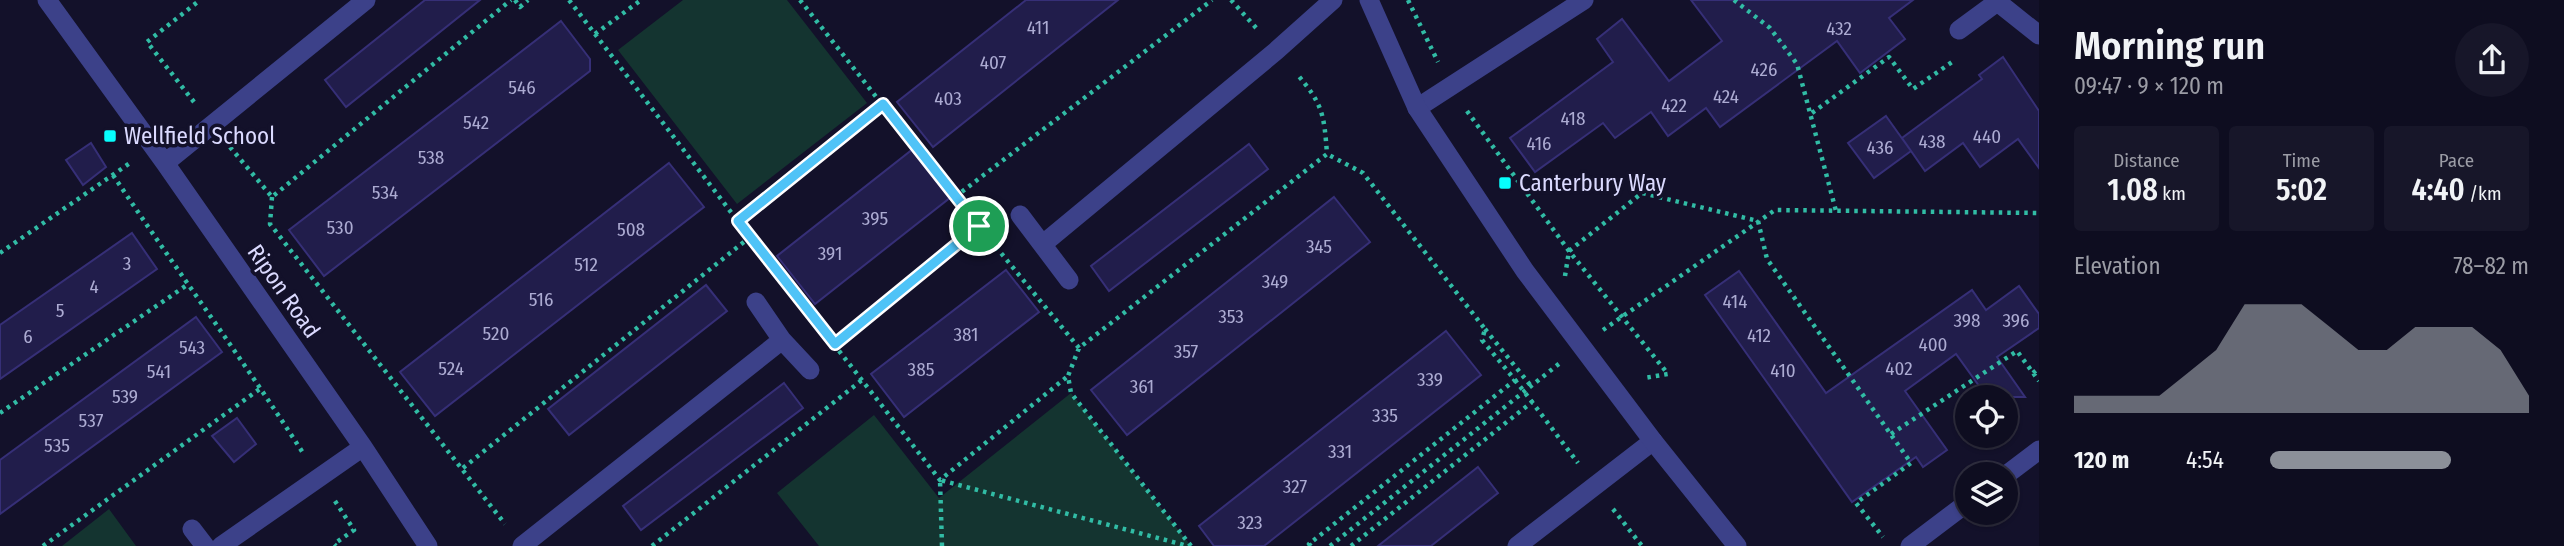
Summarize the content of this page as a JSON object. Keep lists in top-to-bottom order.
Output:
{
  "streets": {
    "street": ["Ripon Road"]
  },
  "places": {
    "transit": ["Wellfield School", "Canterbury Way"]
  },
  "house_numbers": [
    "411",
    "432",
    "407",
    "426",
    "546",
    "424",
    "403",
    "422",
    "418",
    "542",
    "440",
    "438",
    "416",
    "436",
    "538",
    "534",
    "395",
    "530",
    "508",
    "345",
    "391",
    "3",
    "512",
    "349",
    "4",
    "516",
    "414",
    "5",
    "353",
    "398",
    "396",
    "520",
    "381",
    "412",
    "6",
    "400",
    "543",
    "357",
    "524",
    "402",
    "385",
    "410",
    "541",
    "339",
    "361",
    "539",
    "335",
    "537",
    "535",
    "331",
    "327",
    "323"
  ],
  "page": {
    "heading": ["Morning run", "09:47 · 9 × 120 m"],
    "stats": [
      ["Distance", "1.08 km"],
      ["Time", "5:02"],
      ["Pace", "4:40 /km"]
    ],
    "chart": ["Elevation", "78–82 m"],
    "list": [
      {
        "name": "120 m",
        "note": "4:54"
      }
    ]
  }
}
